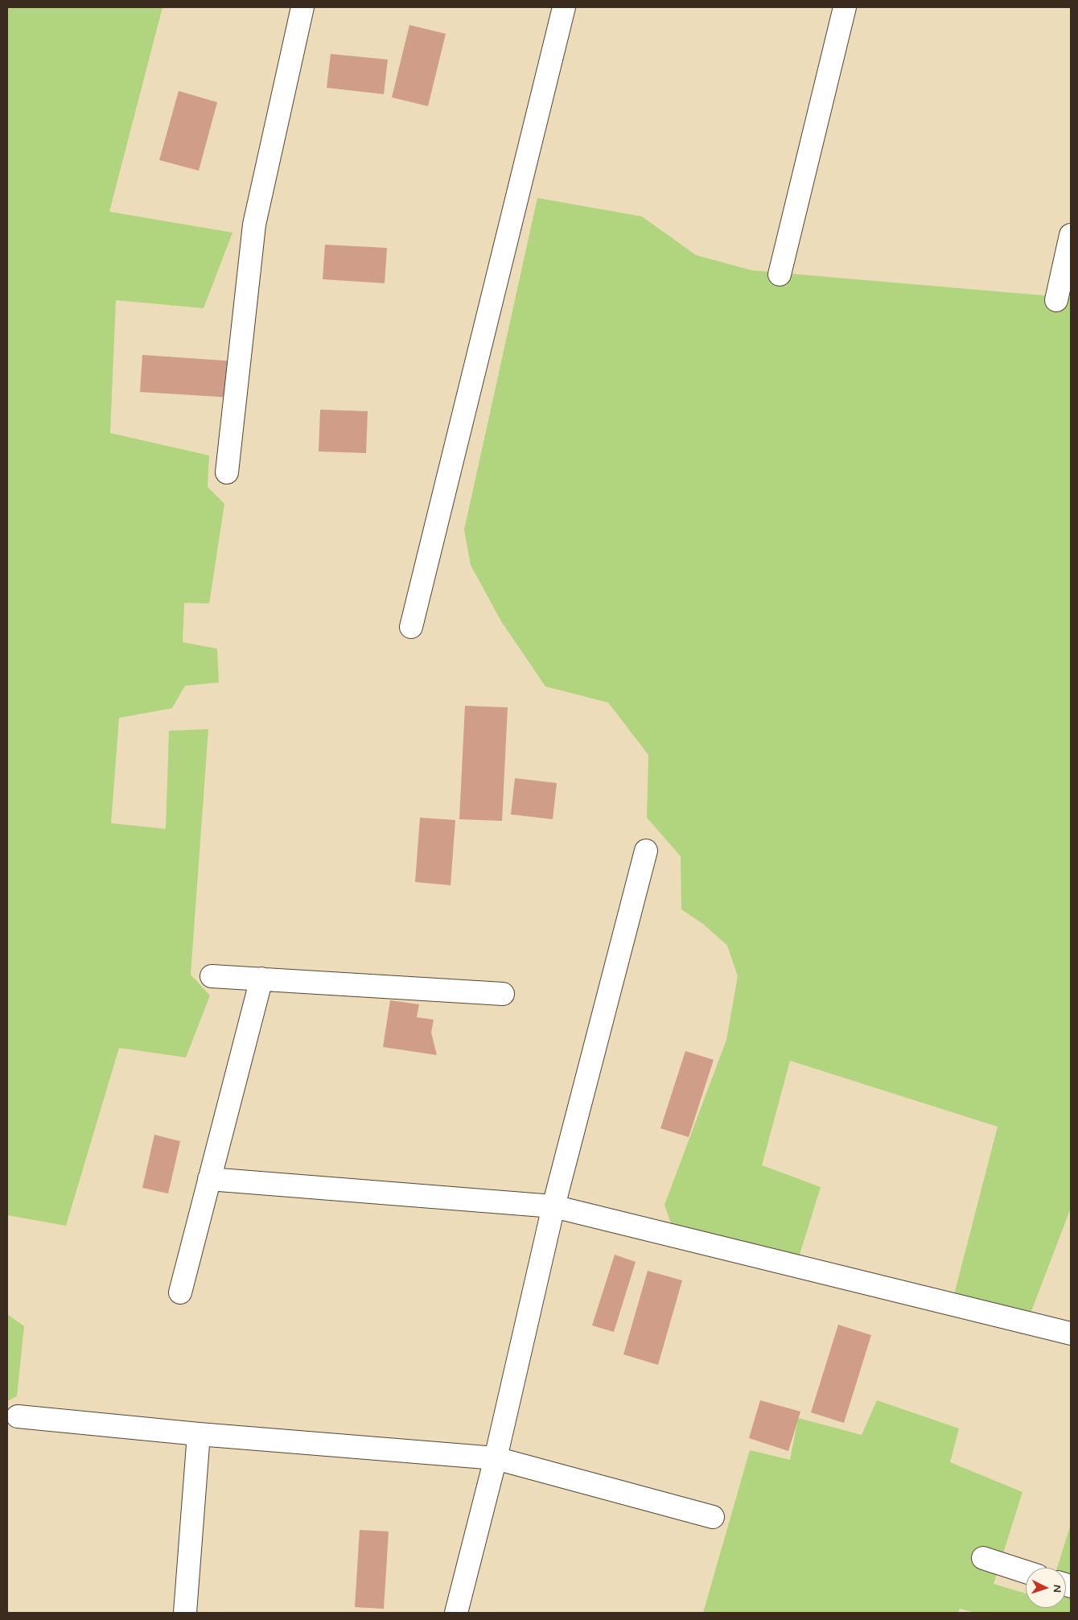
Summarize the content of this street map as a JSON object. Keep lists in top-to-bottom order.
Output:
{
  "north": "right"
}
